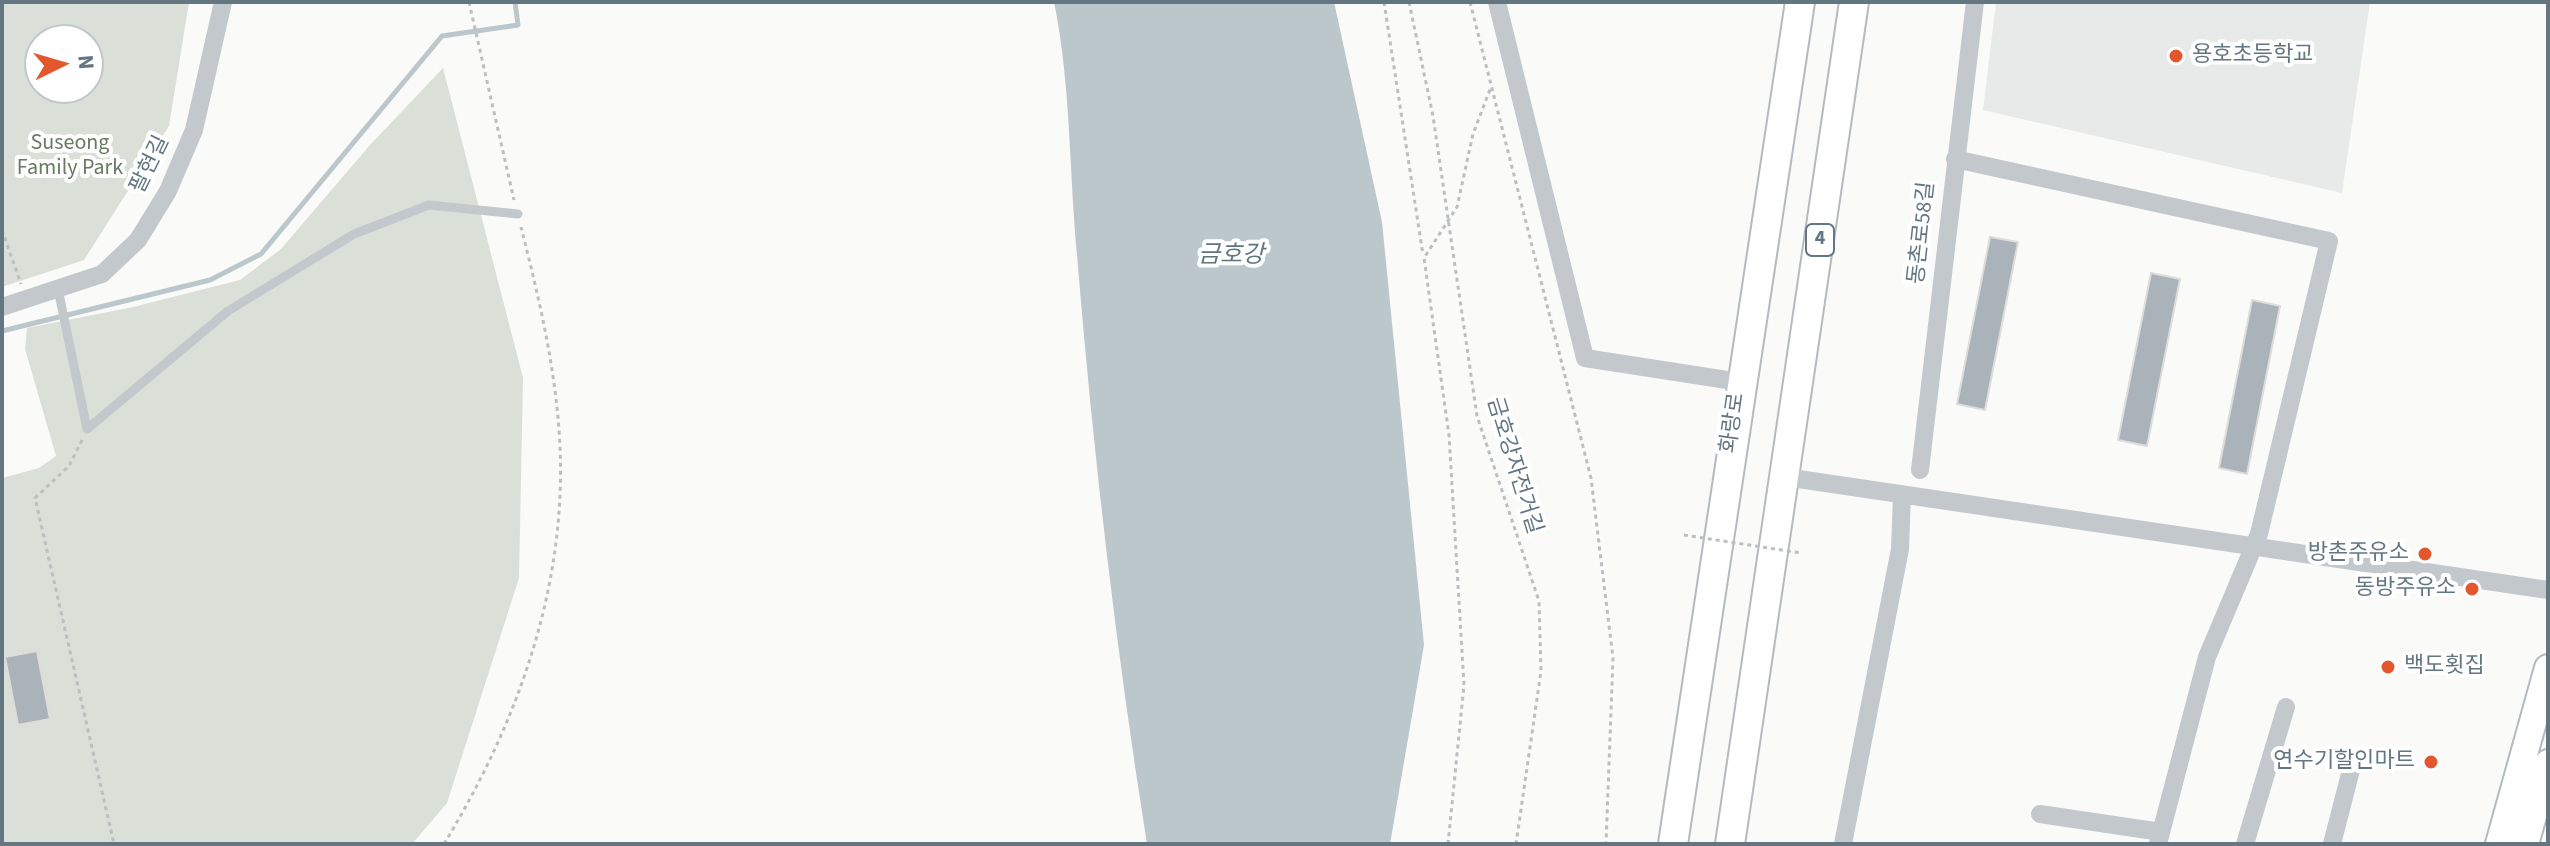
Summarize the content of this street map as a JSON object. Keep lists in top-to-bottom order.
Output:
{
  "streets": {
    "main road": ["4", "화랑로"],
    "street": ["팔현길", "동촌로58길"],
    "path": ["금호강자전거길"]
  },
  "water": ["금호강"],
  "parks": ["Suseong Family Park"],
  "places": [
    "용호초등학교",
    "방촌주유소",
    "동방주유소",
    "백도횟집",
    "연수기할인마트"
  ],
  "north": "right"
}
